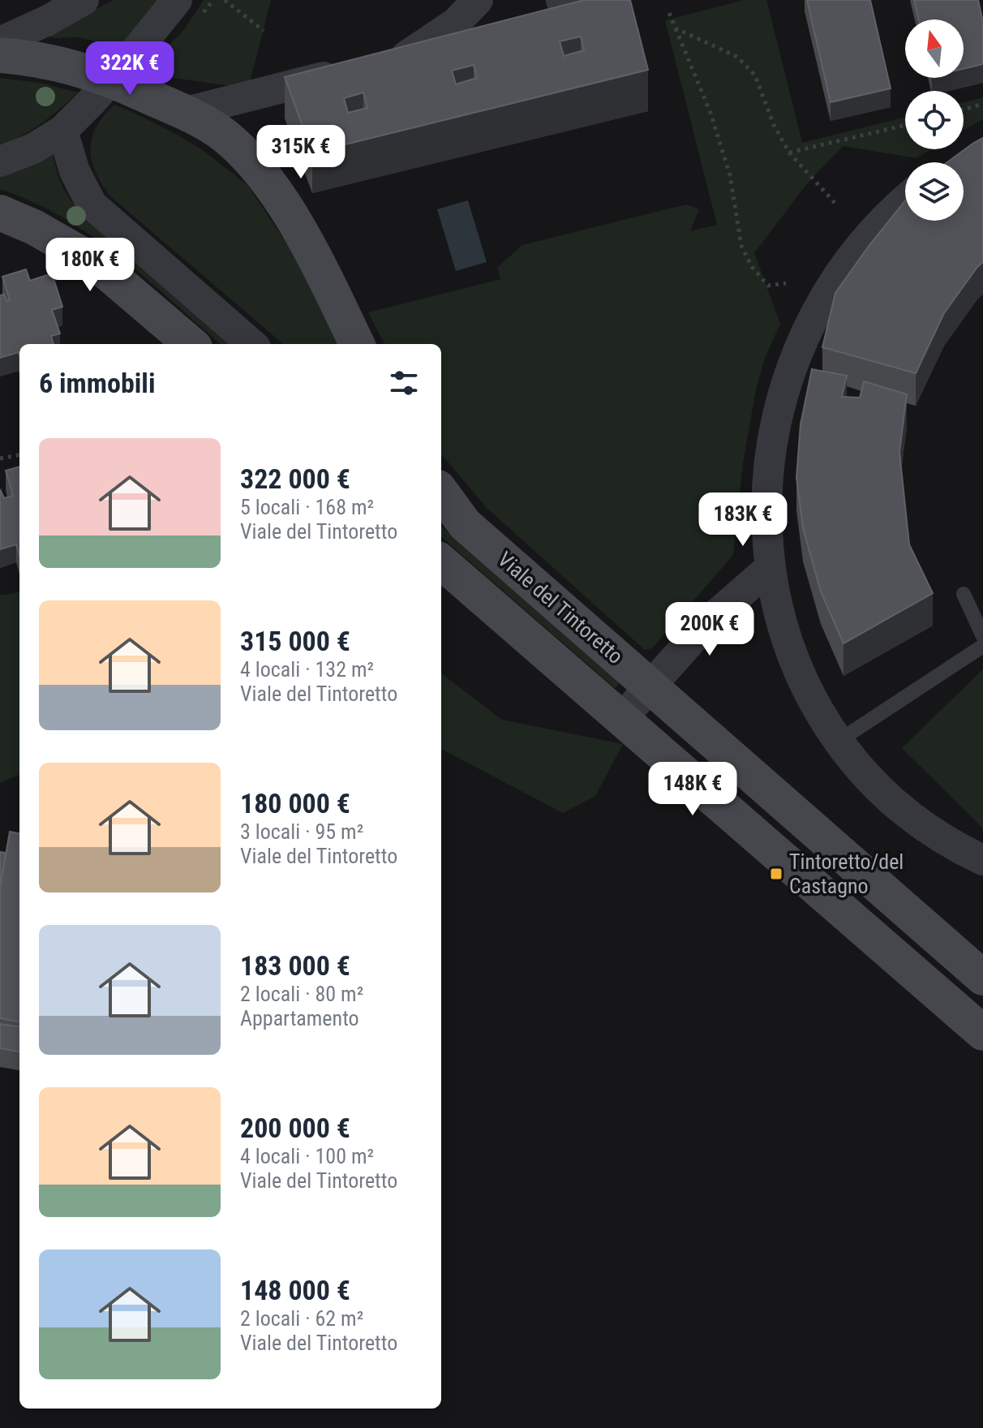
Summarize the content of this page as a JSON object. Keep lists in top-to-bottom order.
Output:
{
  "streets": {
    "main road": ["Viale del Tintoretto"]
  },
  "places": {
    "transit": ["Tintoretto/del Castagno"]
  },
  "north": "top",
  "page": {
    "price": [
      "322K €",
      "315K €",
      "180K €",
      "183K €",
      "200K €",
      "148K €"
    ],
    "heading": "6 immobili",
    "list": [
      {
        "name": "322 000 €",
        "note": "5 locali · 168 m² · Viale del Tintoretto"
      },
      {
        "name": "315 000 €",
        "note": "4 locali · 132 m² · Viale del Tintoretto"
      },
      {
        "name": "180 000 €",
        "note": "3 locali · 95 m² · Viale del Tintoretto"
      },
      {
        "name": "183 000 €",
        "note": "2 locali · 80 m² · Appartamento"
      },
      {
        "name": "200 000 €",
        "note": "4 locali · 100 m² · Viale del Tintoretto"
      },
      {
        "name": "148 000 €",
        "note": "2 locali · 62 m² · Viale del Tintoretto"
      }
    ]
  }
}
